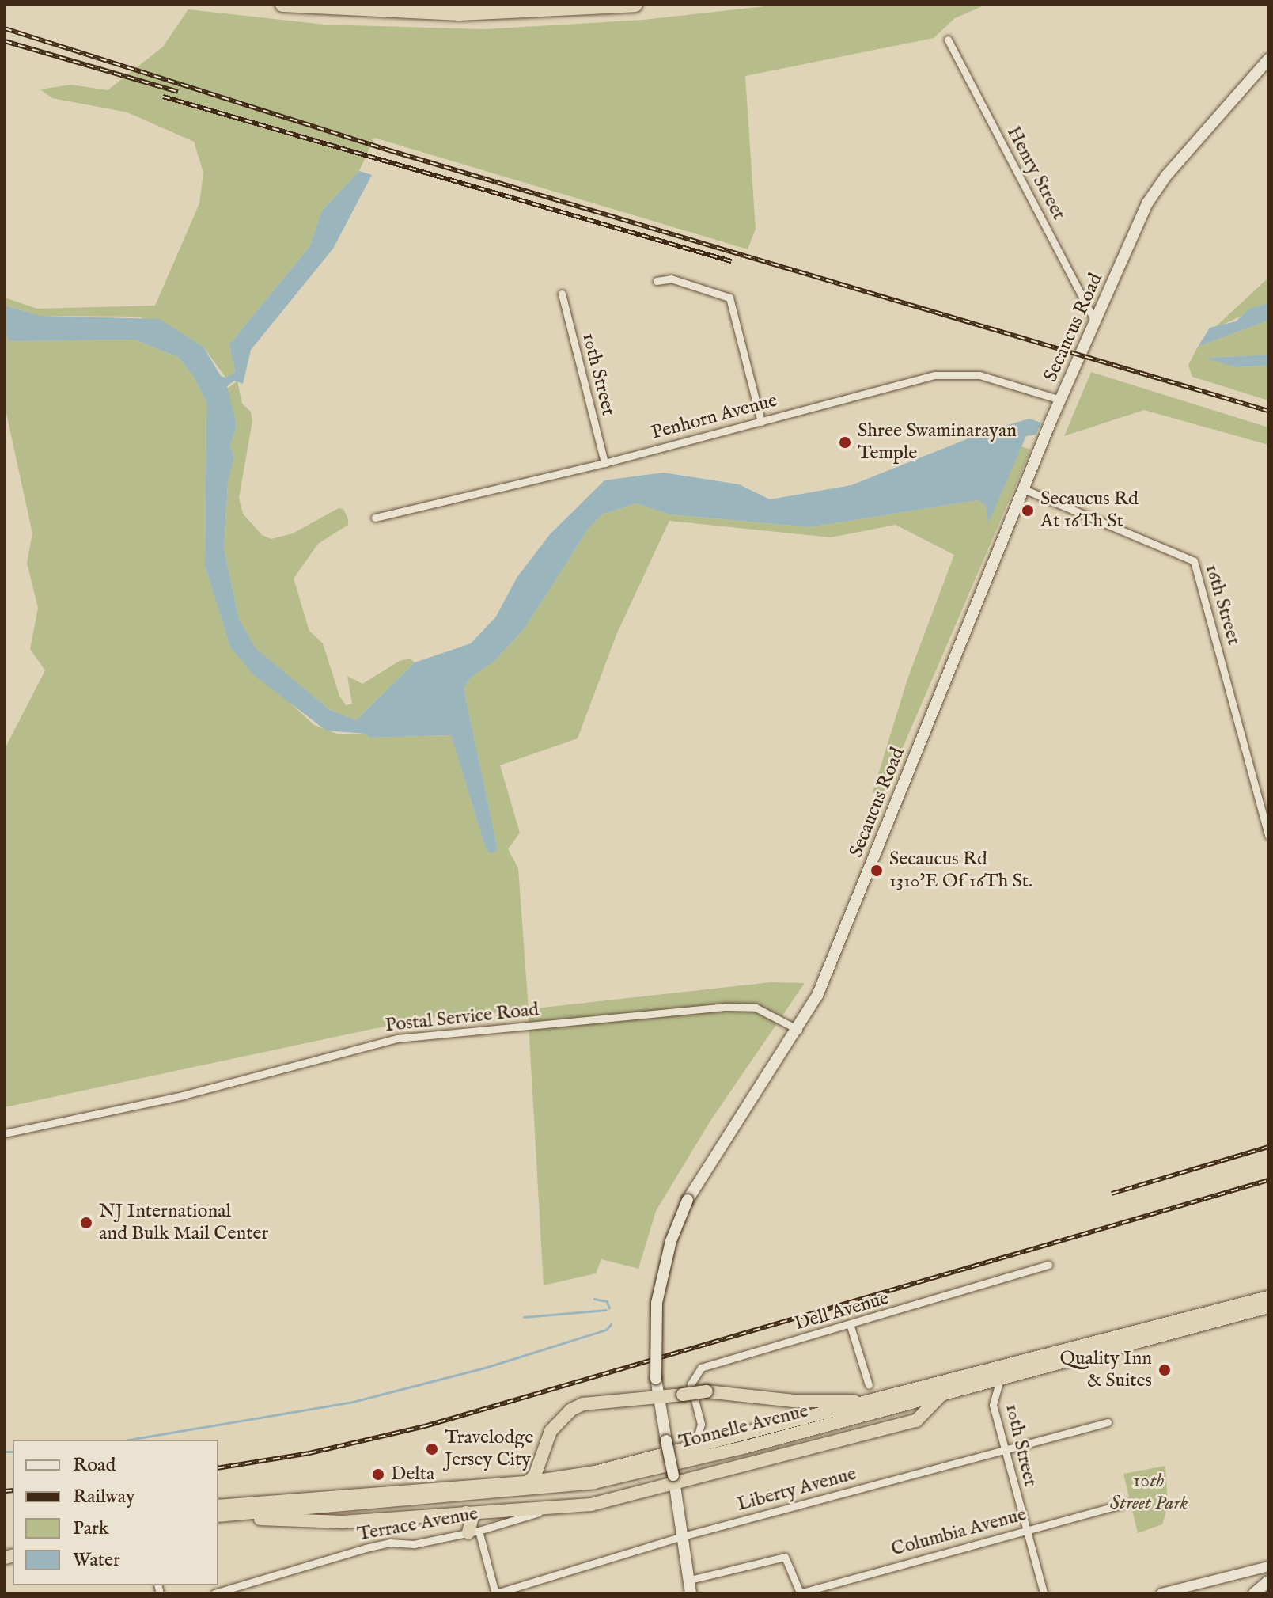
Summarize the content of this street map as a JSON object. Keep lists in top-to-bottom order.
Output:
{
  "streets": {
    "highway": ["Tonnelle Avenue"],
    "main road": ["Secaucus Road"],
    "street": [
      "Henry Street",
      "10th Street",
      "Penhorn Avenue",
      "16th Street",
      "Postal Service Road",
      "Dell Avenue",
      "Liberty Avenue",
      "Terrace Avenue",
      "Columbia Avenue"
    ]
  },
  "crossings": [
    ["Henry Street", "Secaucus Road"],
    ["Secaucus Road", "Penhorn Avenue"],
    ["Secaucus Road", "16th Street"],
    ["Secaucus Road", "Postal Service Road"],
    ["Secaucus Road", "Liberty Avenue"],
    ["10th Street", "Penhorn Avenue"],
    ["10th Street", "Tonnelle Avenue"],
    ["10th Street", "Liberty Avenue"],
    ["10th Street", "Columbia Avenue"]
  ],
  "parks": ["10th Street Park"],
  "places": [
    "Shree Swaminarayan Temple",
    "Secaucus Rd At 16Th St",
    "Secaucus Rd 1310'E Of 16Th St.",
    "NJ International and Bulk Mail Center",
    "Quality Inn & Suites",
    "Travelodge Jersey City",
    "Delta"
  ],
  "legend": [
    "Road",
    "Railway",
    "Park",
    "Water"
  ]
}
